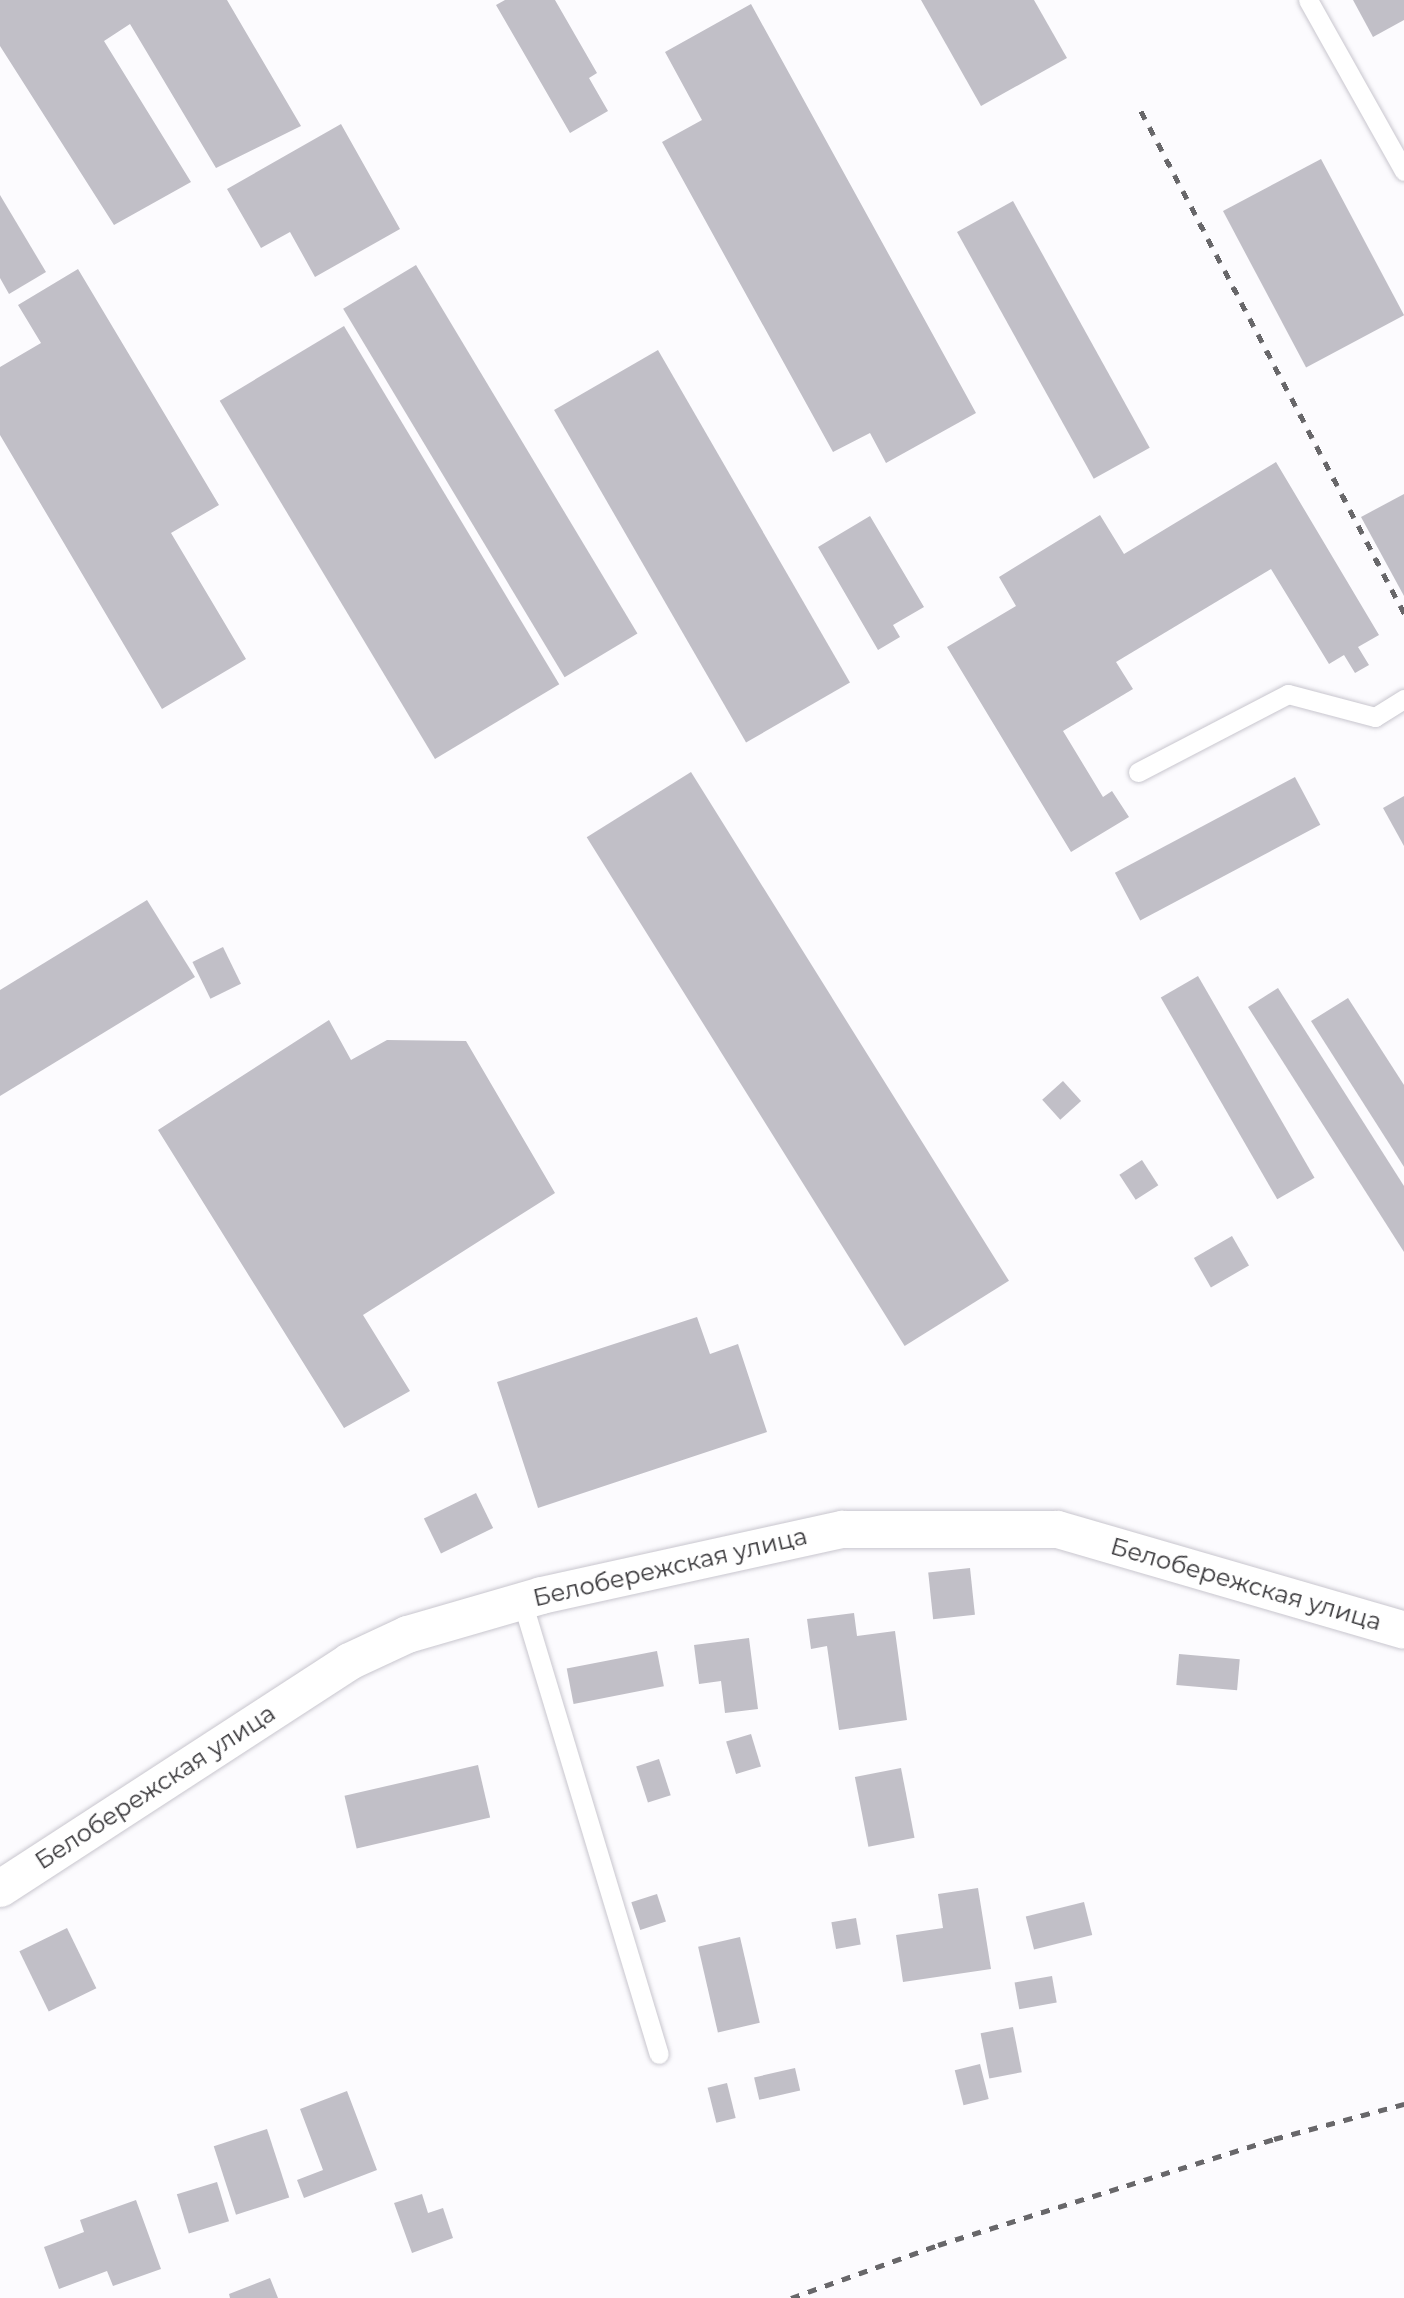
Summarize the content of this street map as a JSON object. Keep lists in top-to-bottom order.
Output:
{
  "streets": {
    "street": ["Белобережская улица"]
  }
}
